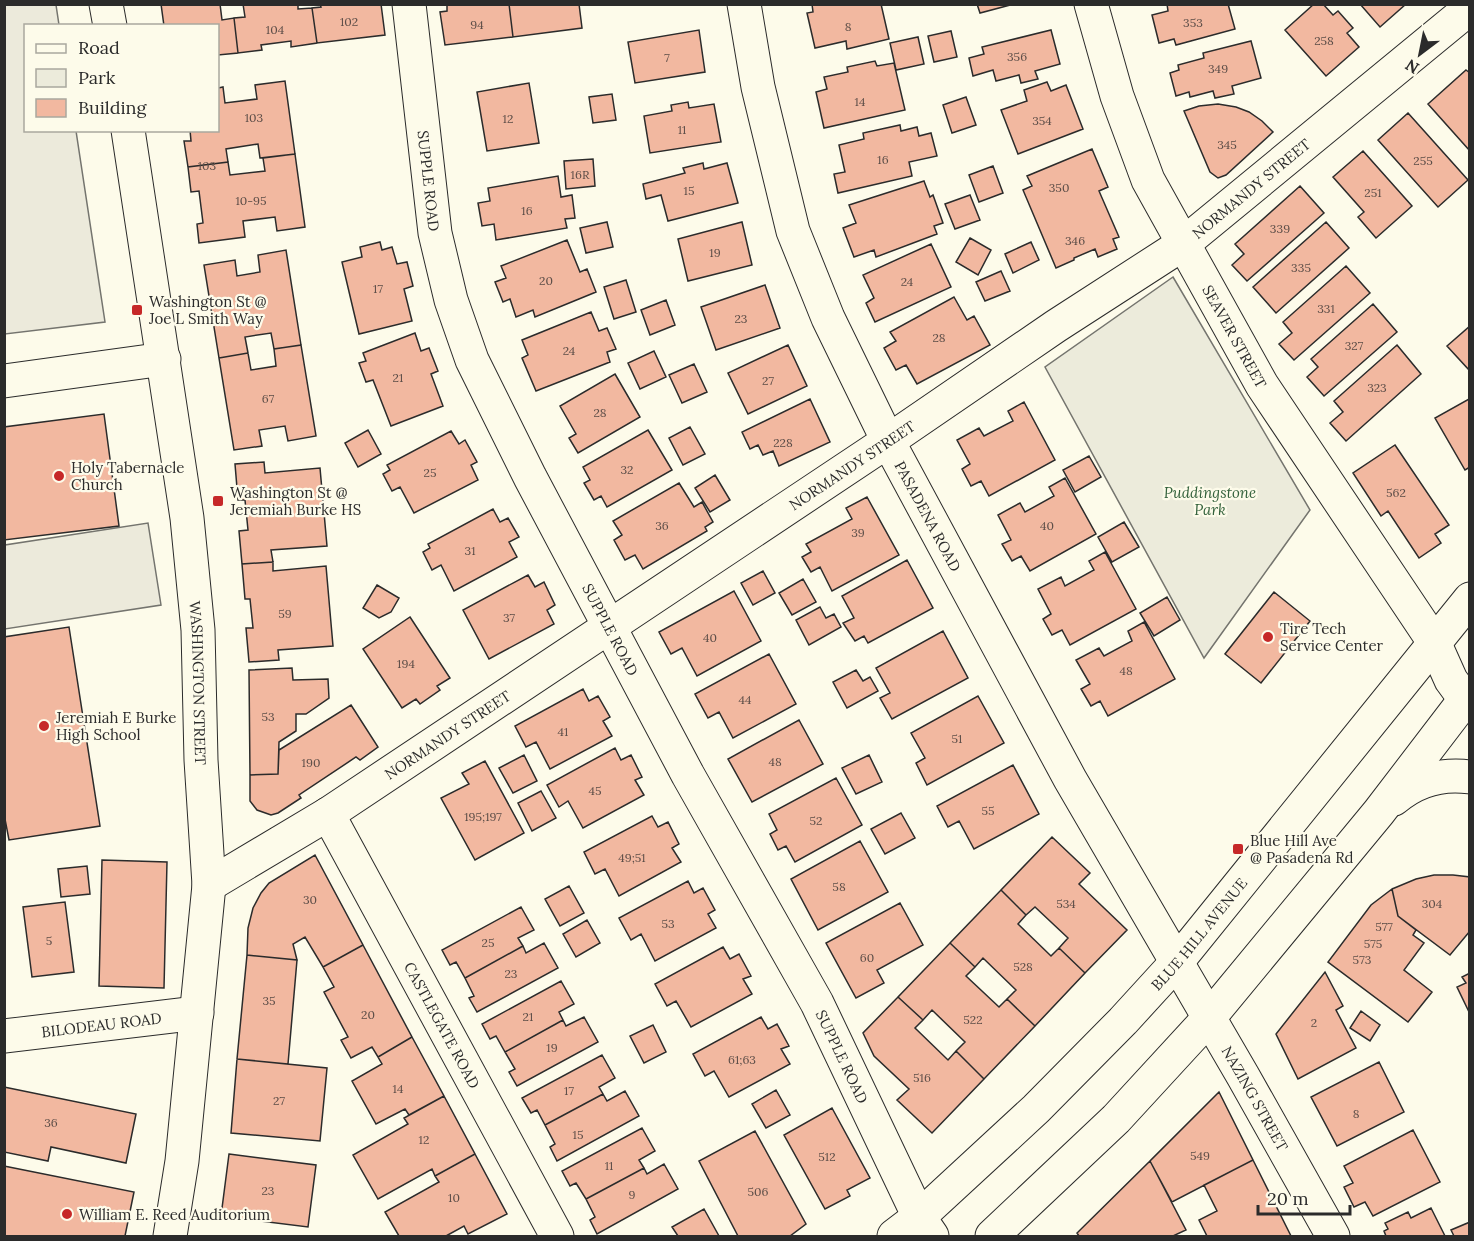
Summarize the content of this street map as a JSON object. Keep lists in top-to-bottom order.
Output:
{
  "streets": {
    "street": [
      "SUPPLE ROAD",
      "NORMANDY STREET",
      "SEAVER STREET",
      "PASADENA ROAD",
      "WASHINGTON STREET",
      "BLUE HILL AVENUE",
      "BILODEAU ROAD",
      "CASTLEGATE ROAD",
      "NAZING STREET"
    ]
  },
  "crossings": [
    ["SUPPLE ROAD", "NORMANDY STREET"],
    ["SUPPLE ROAD", "BLUE HILL AVENUE"],
    ["NORMANDY STREET", "SEAVER STREET"],
    ["NORMANDY STREET", "PASADENA ROAD"],
    ["NORMANDY STREET", "WASHINGTON STREET"],
    ["NORMANDY STREET", "CASTLEGATE ROAD"],
    ["SEAVER STREET", "BLUE HILL AVENUE"],
    ["PASADENA ROAD", "BLUE HILL AVENUE"],
    ["PASADENA ROAD", "NAZING STREET"],
    ["WASHINGTON STREET", "BILODEAU ROAD"],
    ["BLUE HILL AVENUE", "NAZING STREET"]
  ],
  "parks": ["Puddingstone Park"],
  "places": {
    "transit": ["Washington St @ Joe L Smith Way", "Washington St @ Jeremiah Burke HS", "Blue Hill Ave @ Pasadena Rd"],
    "other": [
      "Holy Tabernacle Church",
      "Tire Tech Service Center",
      "Jeremiah E Burke High School",
      "William E. Reed Auditorium"
    ]
  },
  "house_numbers": [
    "102",
    "353",
    "94",
    "8",
    "104",
    "258",
    "356",
    "7",
    "349",
    "14",
    "103",
    "12",
    "354",
    "11",
    "345",
    "16",
    "255",
    "103",
    "16R",
    "350",
    "15",
    "251",
    "10-95",
    "16",
    "339",
    "346",
    "19",
    "335",
    "20",
    "24",
    "17",
    "331",
    "23",
    "28",
    "327",
    "24",
    "21",
    "27",
    "323",
    "67",
    "28",
    "228",
    "32",
    "25",
    "562",
    "36",
    "40",
    "39",
    "31",
    "59",
    "37",
    "40",
    "194",
    "48",
    "44",
    "53",
    "41",
    "51",
    "48",
    "190",
    "45",
    "55",
    "195;197",
    "52",
    "49;51",
    "58",
    "30",
    "534",
    "304",
    "53",
    "577",
    "5",
    "25",
    "575",
    "60",
    "573",
    "528",
    "23",
    "35",
    "20",
    "21",
    "522",
    "2",
    "19",
    "61;63",
    "516",
    "14",
    "17",
    "27",
    "8",
    "36",
    "15",
    "12",
    "549",
    "512",
    "11",
    "23",
    "506",
    "9",
    "10"
  ],
  "legend": ["Road", "Park", "Building"],
  "scale_bar": "20 m",
  "north": "bottom left"
}
